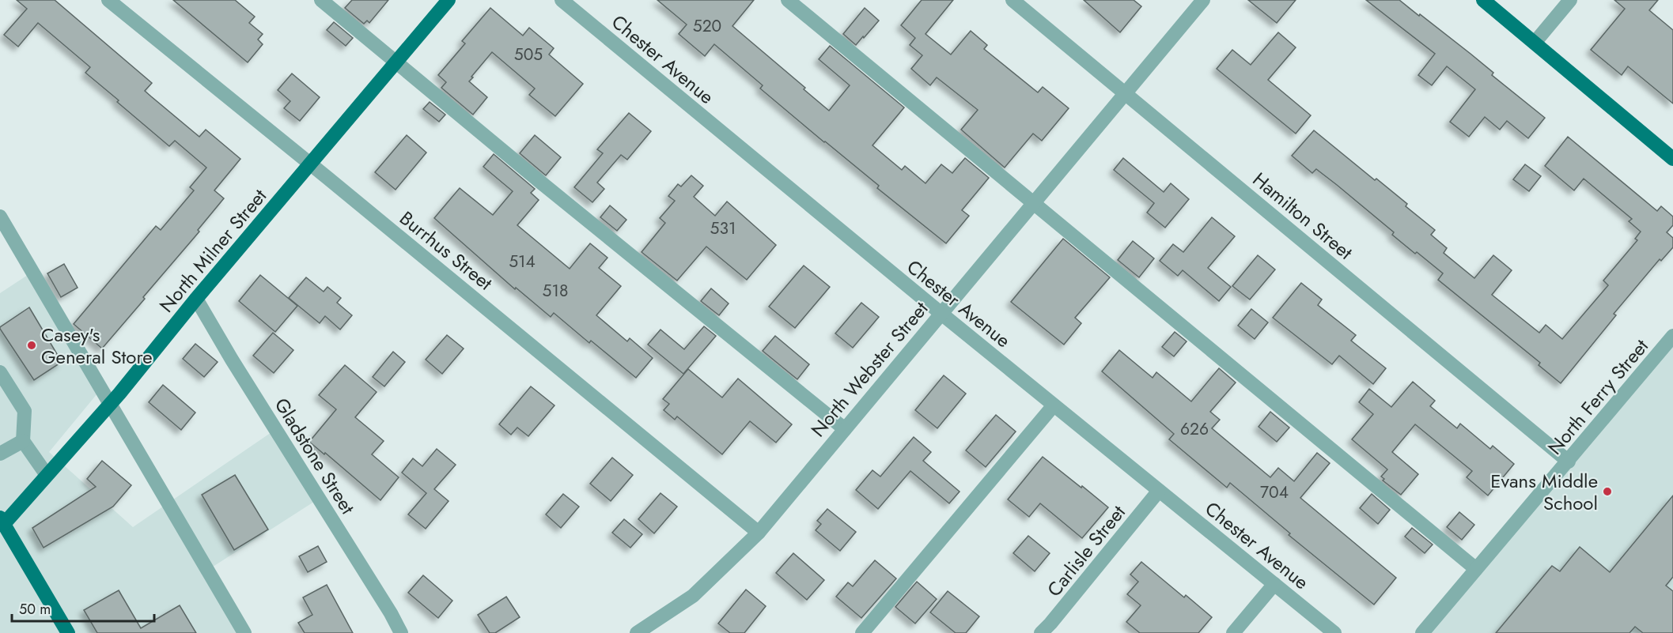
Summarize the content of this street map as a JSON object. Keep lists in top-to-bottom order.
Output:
{
  "streets": {
    "main road": ["North Milner Street"],
    "street": [
      "Chester Avenue",
      "Hamilton Street",
      "Burrhus Street",
      "North Webster Street",
      "North Ferry Street",
      "Gladstone Street",
      "Carlisle Street"
    ]
  },
  "crossings": [
    ["Chester Avenue", "North Webster Street"],
    ["Chester Avenue", "Carlisle Street"],
    ["Hamilton Street", "North Webster Street"],
    ["Hamilton Street", "North Ferry Street"],
    ["North Milner Street", "Burrhus Street"],
    ["North Milner Street", "Gladstone Street"],
    ["Burrhus Street", "North Webster Street"]
  ],
  "places": ["Casey's General Store", "Evans Middle School"],
  "house_numbers": [
    "520",
    "505",
    "531",
    "514",
    "518",
    "626",
    "704"
  ],
  "scale_bar": "50 m"
}
